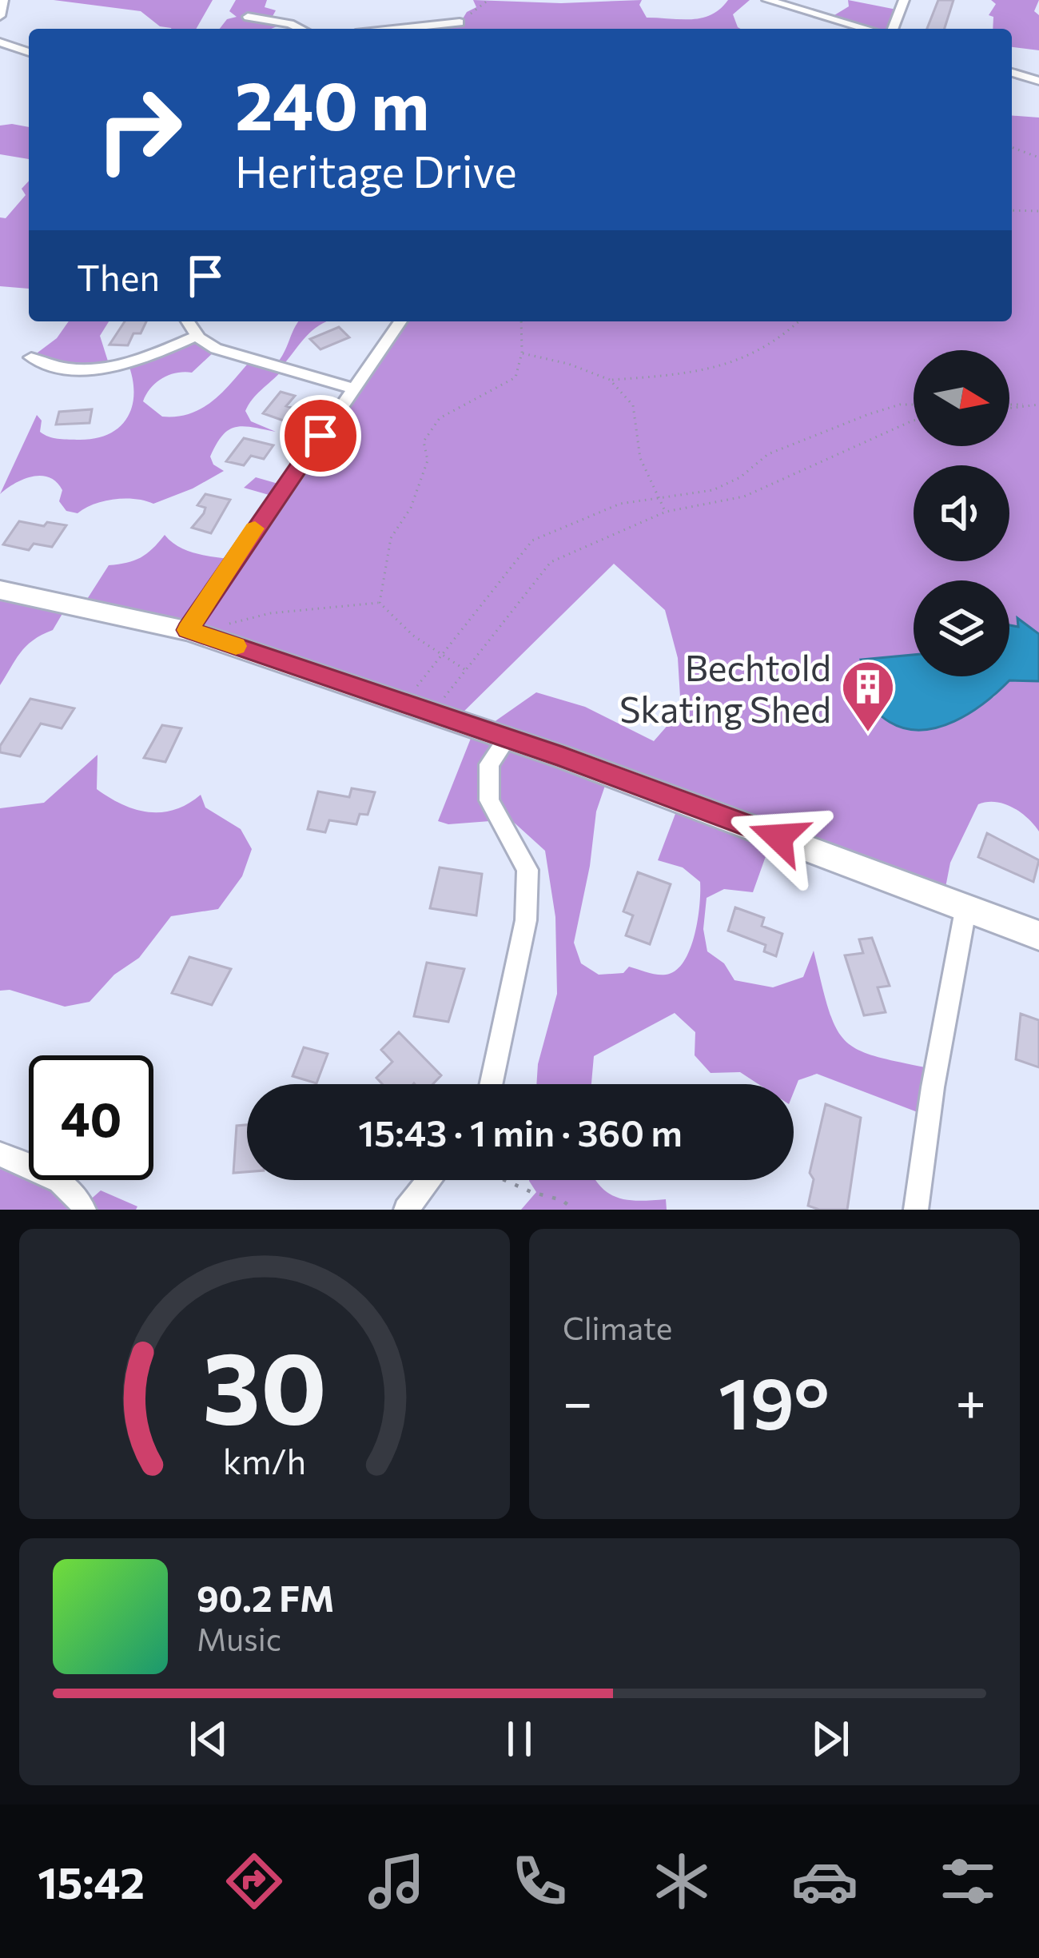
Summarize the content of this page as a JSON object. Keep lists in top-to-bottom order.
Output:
{
  "places": {
    "building": ["Bechtold Skating Shed"]
  },
  "north": "right",
  "page": {
    "turn": ["240 m", "Heritage Drive"],
    "then": "Then",
    "limit": "40",
    "trip": "15:43 · 1 min · 360 m",
    "tile": "Climate",
    "heat": ["−", "19°", "+"],
    "song": ["90.2 FM", "Music"],
    "tabs": "15:42",
    "gauge": ["30", "km/h"]
  }
}
